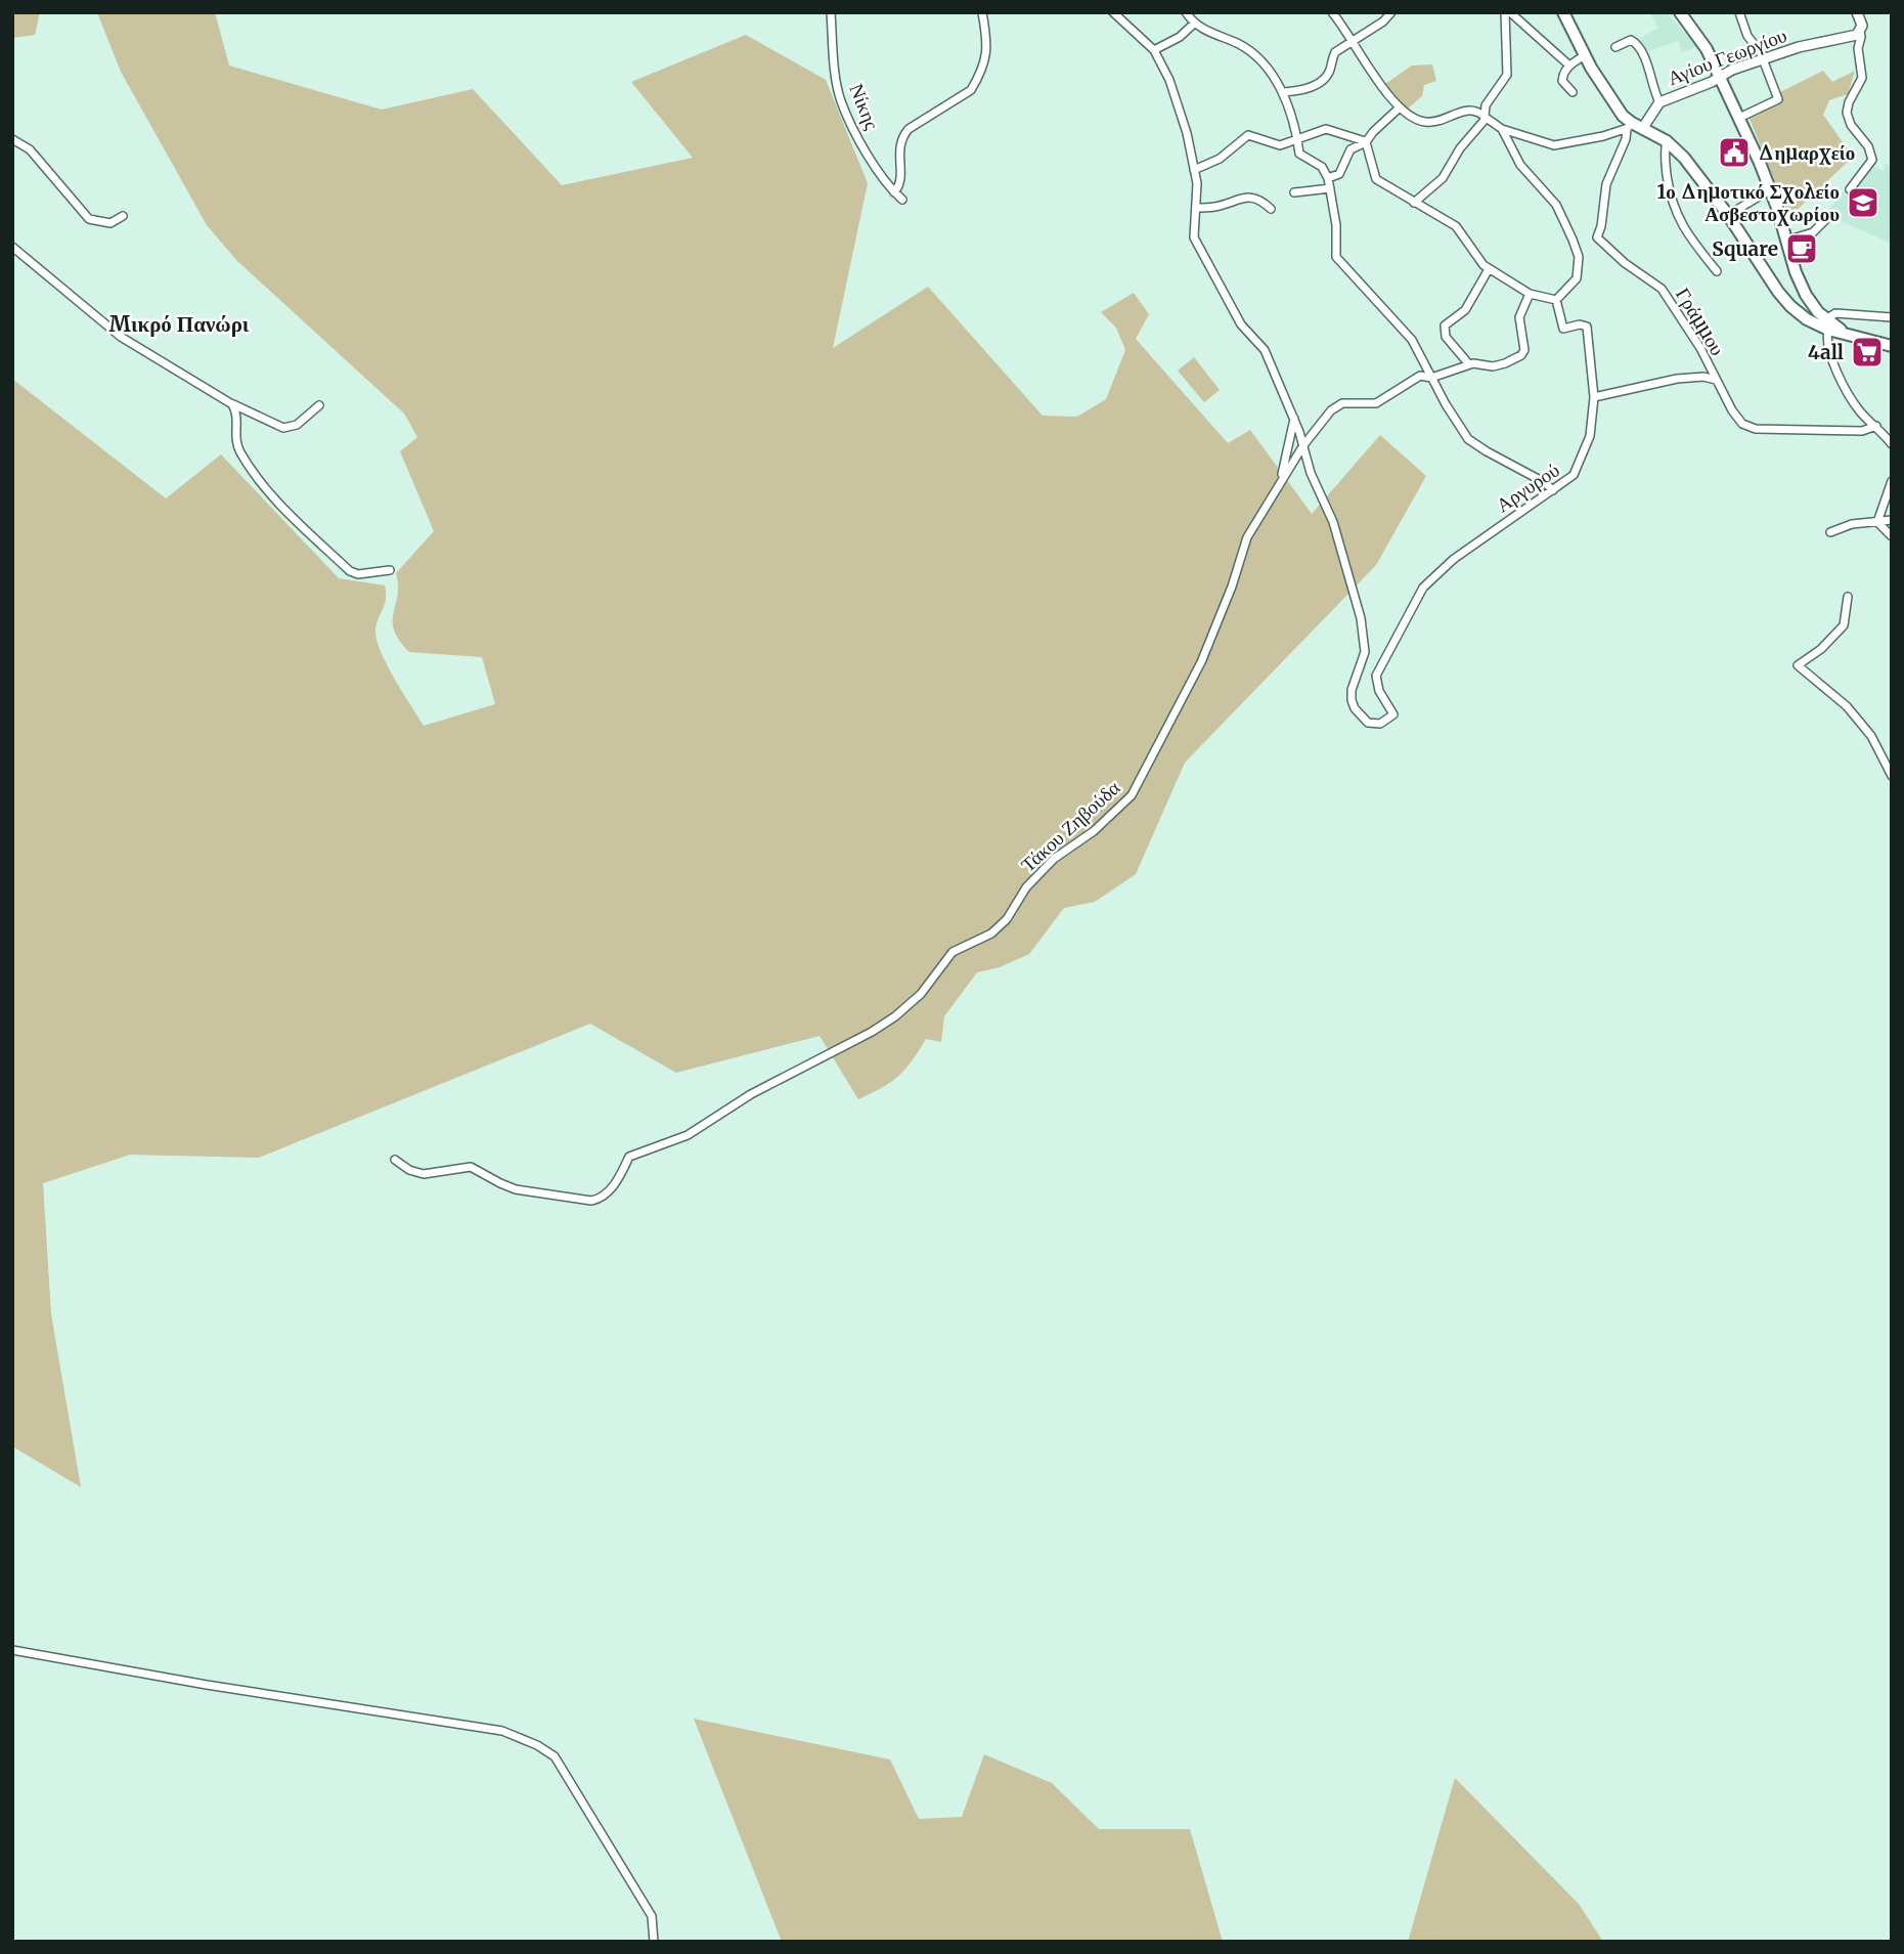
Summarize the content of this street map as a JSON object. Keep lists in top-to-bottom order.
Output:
{
  "streets": {
    "street": [
      "Αγίου Γεωργίου",
      "Νίκης",
      "Γράμμου",
      "Αργυρού",
      "Τάκου Ζηβούδα"
    ]
  },
  "crossings": [
    ["Αγίου Γεωργίου", "Γράμμου"],
    ["Αργυρού", "Τάκου Ζηβούδα"]
  ],
  "districts": ["Μικρό Πανώρι"],
  "places": {
    "public building": ["Δημαρχείο"],
    "school or university": ["1ο Δημοτικό Σχολείο Ασβεστοχωρίου"],
    "cafe": ["Square"],
    "supermarket": ["4all"]
  }
}
